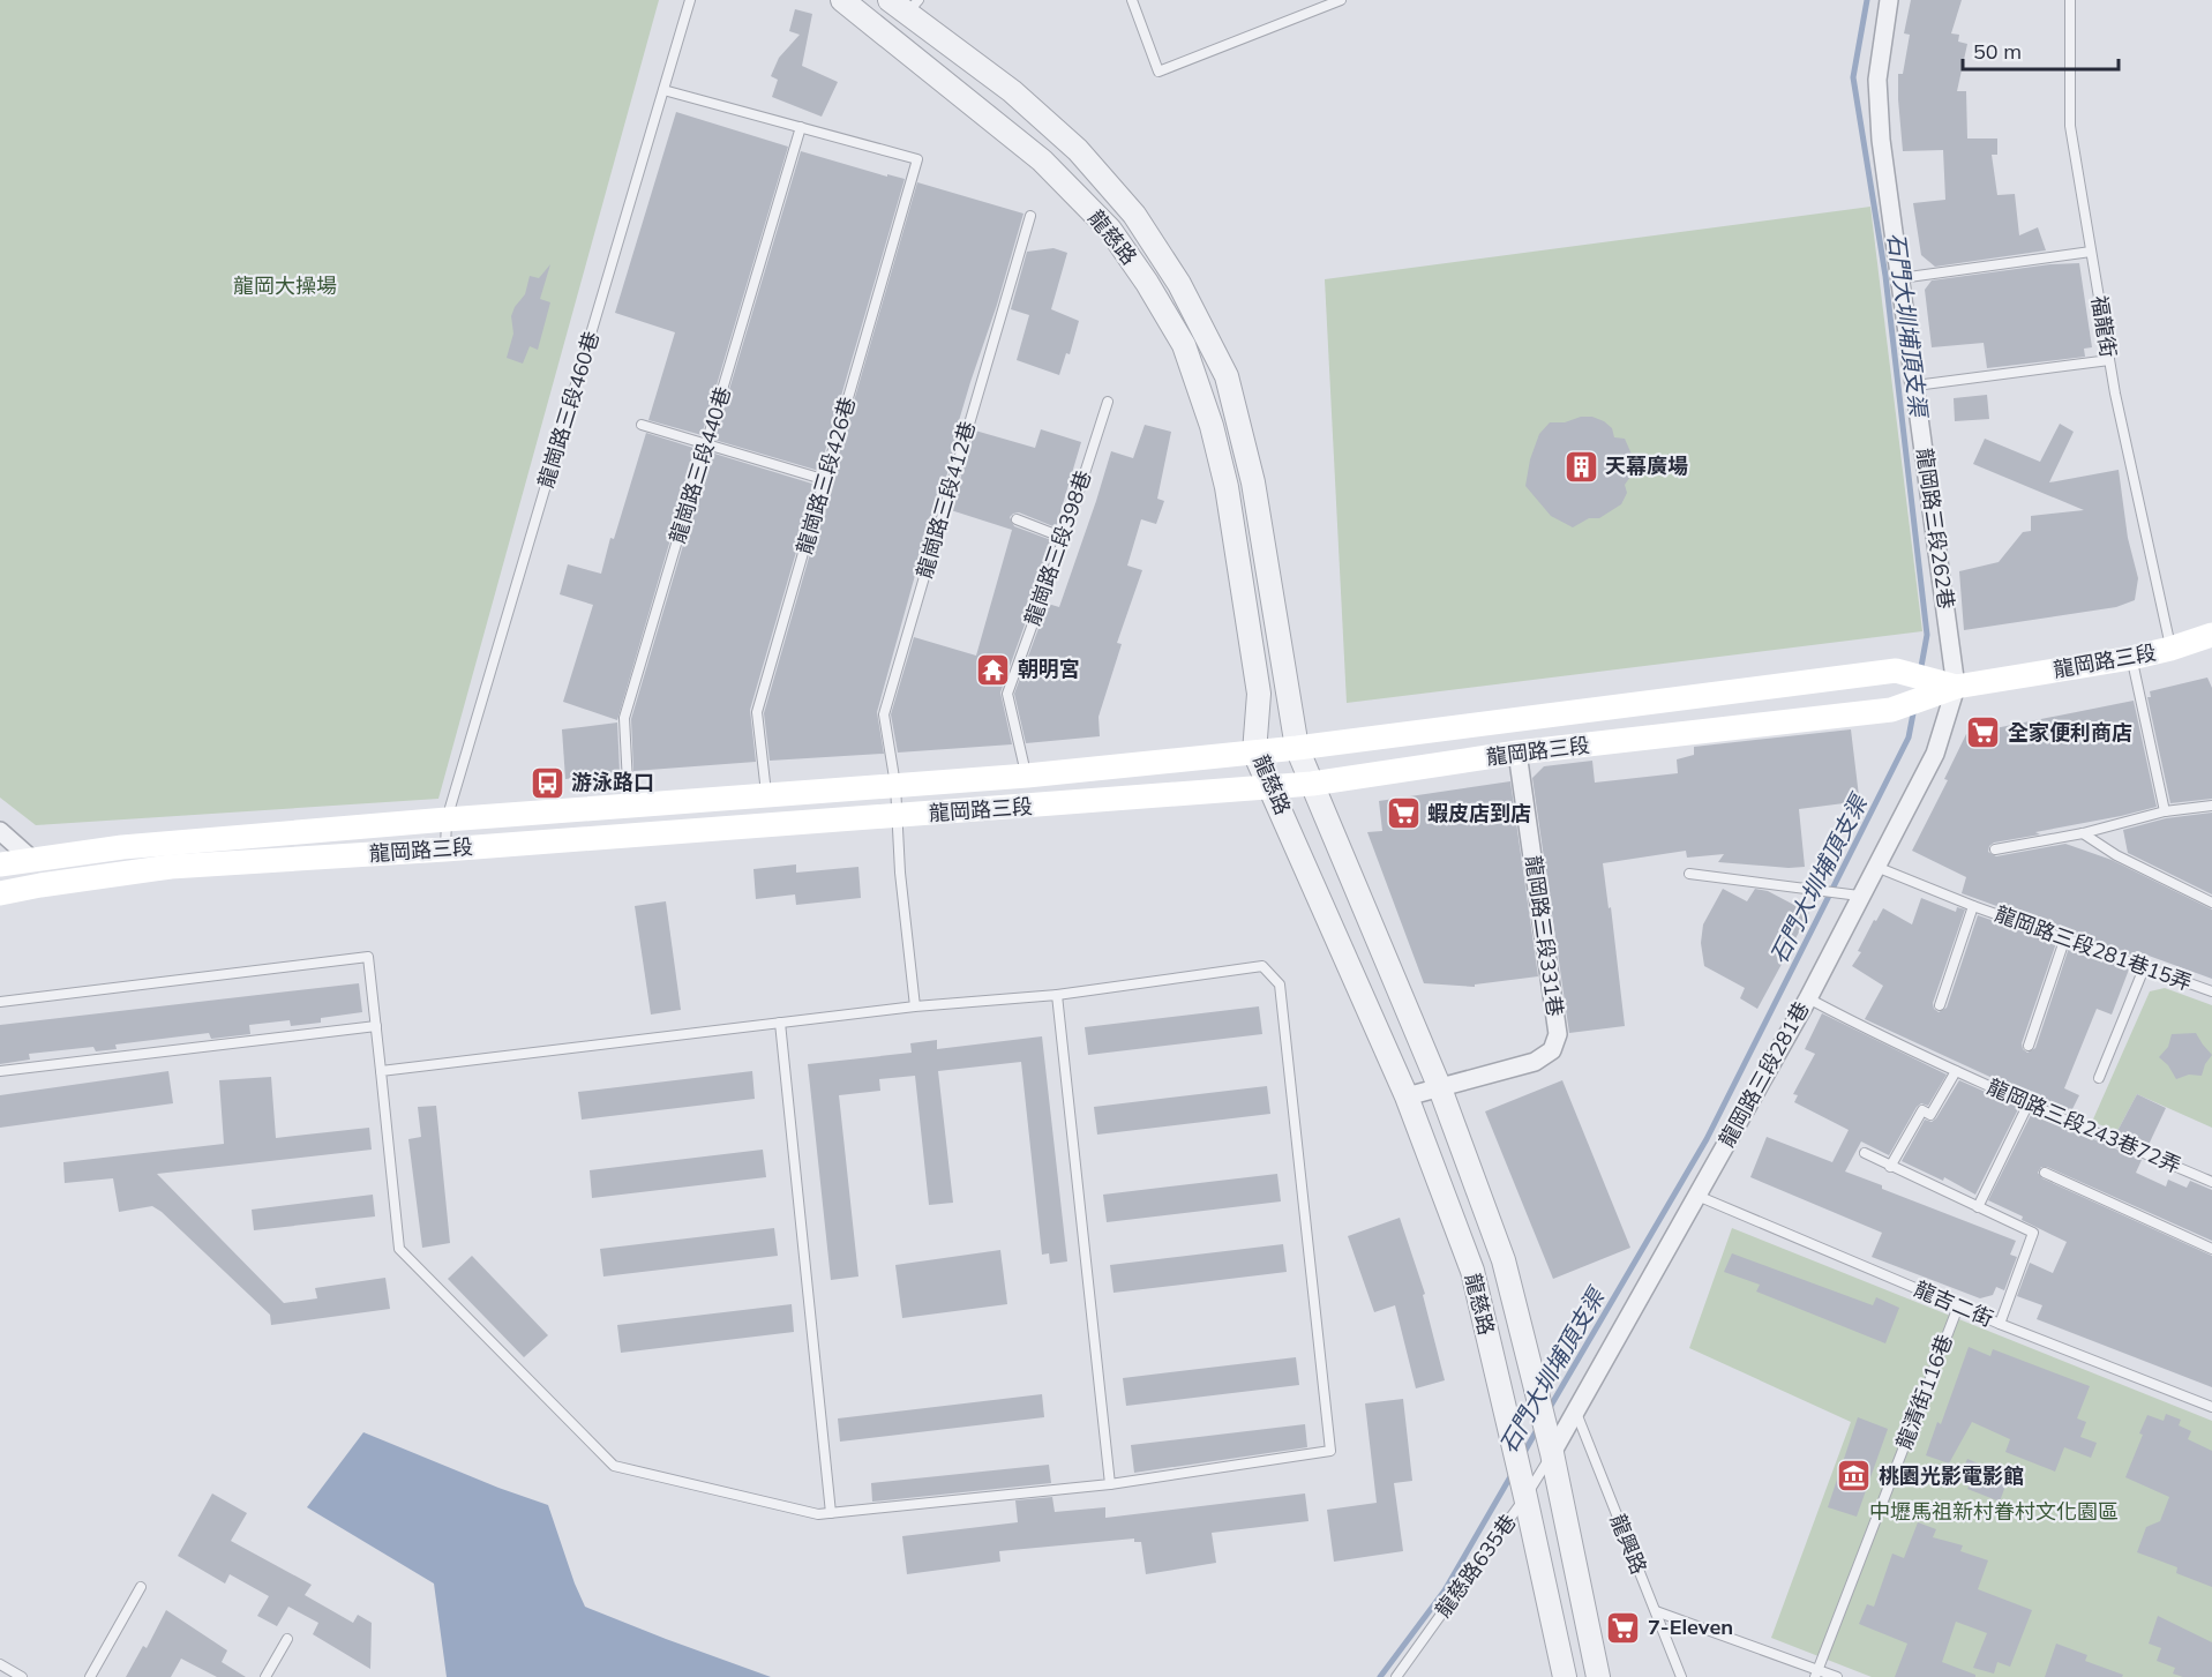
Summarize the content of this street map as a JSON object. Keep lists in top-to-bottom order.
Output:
{
  "streets": {
    "main road": ["龍岡路三段"],
    "street": [
      "龍慈路",
      "龍岡路三段262巷",
      "龍岡路三段331巷",
      "龍岡路三段281巷"
    ],
    "lane": [
      "福龍街",
      "龍崗路三段460巷",
      "龍崗路三段440巷",
      "龍崗路三段426巷",
      "龍崗路三段412巷",
      "龍崗路三段398巷",
      "龍岡路三段281巷15弄",
      "龍岡路三段243巷72弄",
      "龍吉二街",
      "龍清街116巷",
      "龍興路",
      "龍慈路635巷"
    ]
  },
  "crossings": [
    ["龍慈路", "龍岡路三段"],
    ["龍慈路", "龍岡路三段331巷"],
    ["龍慈路", "龍岡路三段281巷"],
    ["龍慈路", "龍慈路635巷"],
    ["福龍街", "龍岡路三段"],
    ["龍崗路三段460巷", "龍岡路三段"],
    ["龍崗路三段440巷", "龍崗路三段426巷"],
    ["龍崗路三段440巷", "龍岡路三段"],
    ["龍崗路三段426巷", "龍岡路三段"],
    ["龍崗路三段412巷", "龍岡路三段"],
    ["龍岡路三段262巷", "龍岡路三段"],
    ["龍岡路三段262巷", "龍岡路三段281巷"],
    ["龍崗路三段398巷", "龍岡路三段"],
    ["龍岡路三段", "龍岡路三段331巷"],
    ["龍岡路三段", "龍岡路三段281巷"],
    ["龍岡路三段281巷15弄", "龍岡路三段281巷"],
    ["龍岡路三段281巷", "龍岡路三段243巷72弄"],
    ["龍岡路三段281巷", "龍吉二街"],
    ["龍岡路三段281巷", "龍興路"],
    ["龍岡路三段281巷", "龍慈路635巷"],
    ["龍吉二街", "龍清街116巷"]
  ],
  "water": ["石門大圳埔頂支渠"],
  "parks": ["龍岡大操場", "中壢馬祖新村眷村文化園區"],
  "places": {
    "building": ["天幕廣場"],
    "temple": ["朝明宮"],
    "supermarket": ["全家便利商店", "蝦皮店到店", "7-Eleven"],
    "bus stop": ["游泳路口"],
    "museum": ["桃園光影電影館"]
  },
  "scale_bar": "50 m"
}
